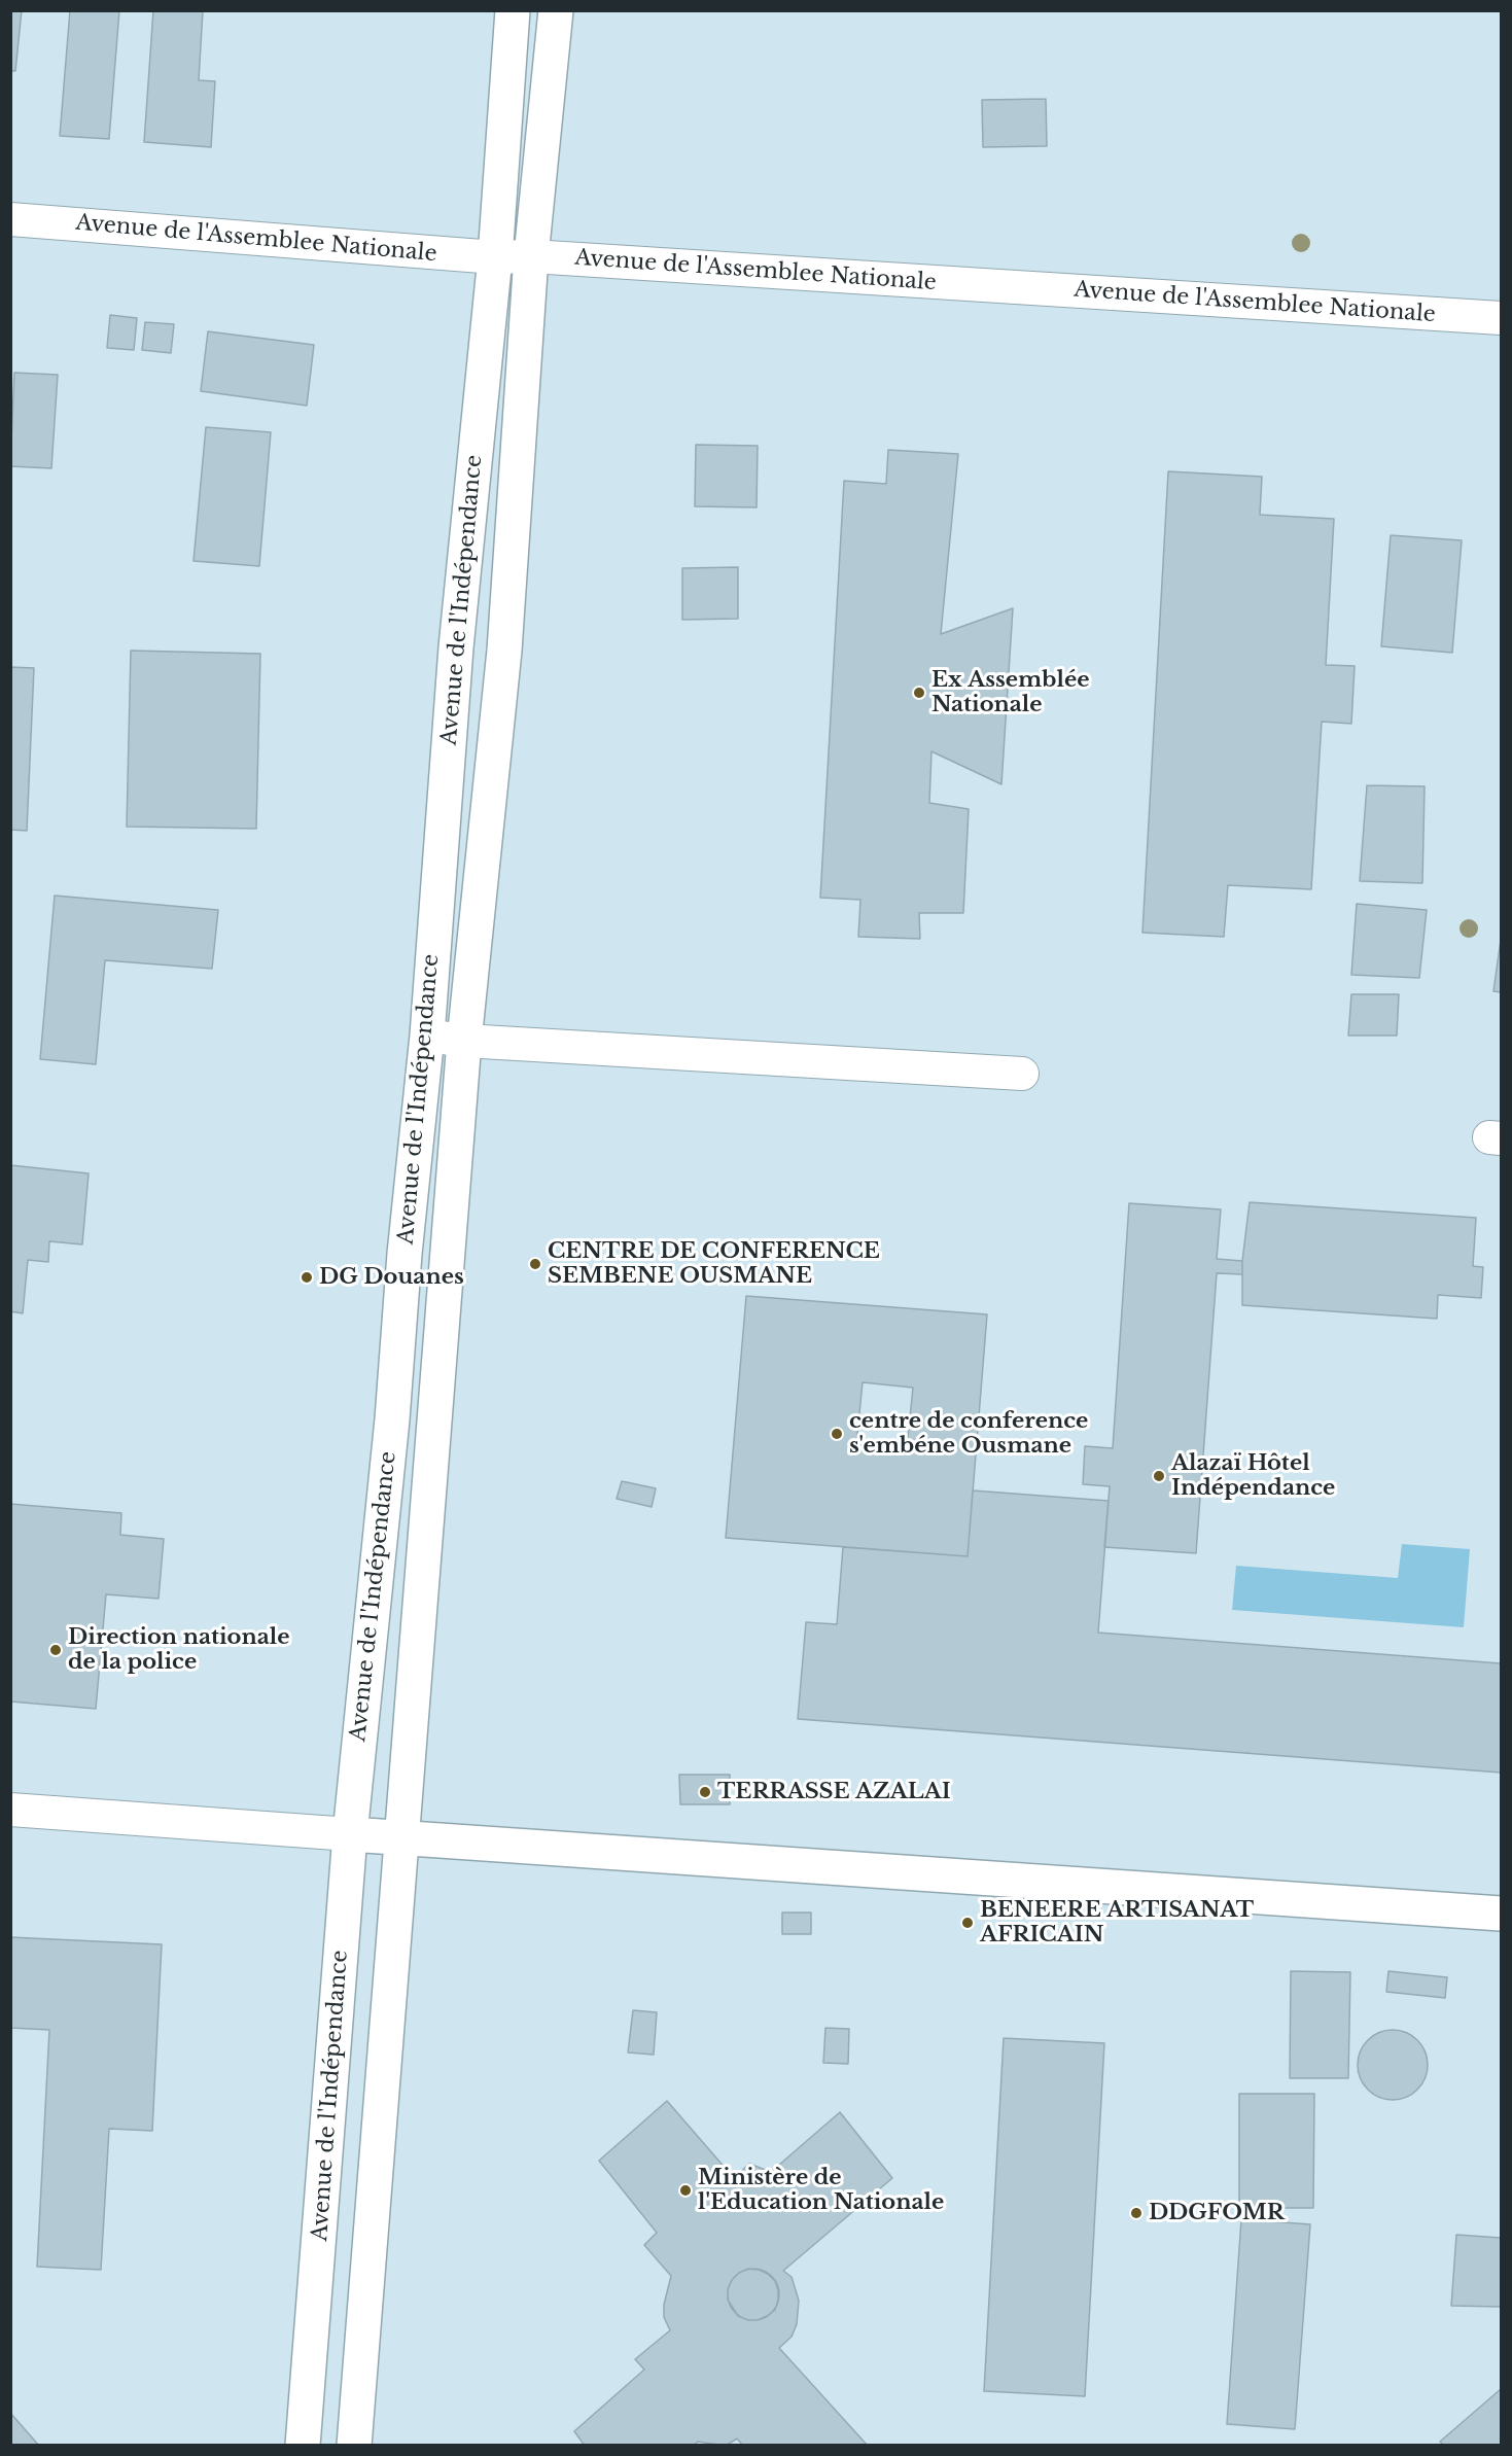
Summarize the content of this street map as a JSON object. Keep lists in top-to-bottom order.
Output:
{
  "streets": {
    "main road": ["Avenue de l'Indépendance"],
    "street": ["Avenue de l'Assemblee Nationale"]
  },
  "crossings": [
    ["Avenue de l'Assemblee Nationale", "Avenue de l'Indépendance"]
  ],
  "places": [
    "Ex Assemblée Nationale",
    "CENTRE DE CONFERENCE SEMBENE OUSMANE",
    "DG Douanes",
    "centre de conference s'embéne Ousmane",
    "Alazaï Hôtel Indépendance",
    "Direction nationale de la police",
    "TERRASSE AZALAI",
    "BENEERE ARTISANAT AFRICAIN",
    "Ministère de l'Education Nationale",
    "DDGFOMR"
  ]
}
